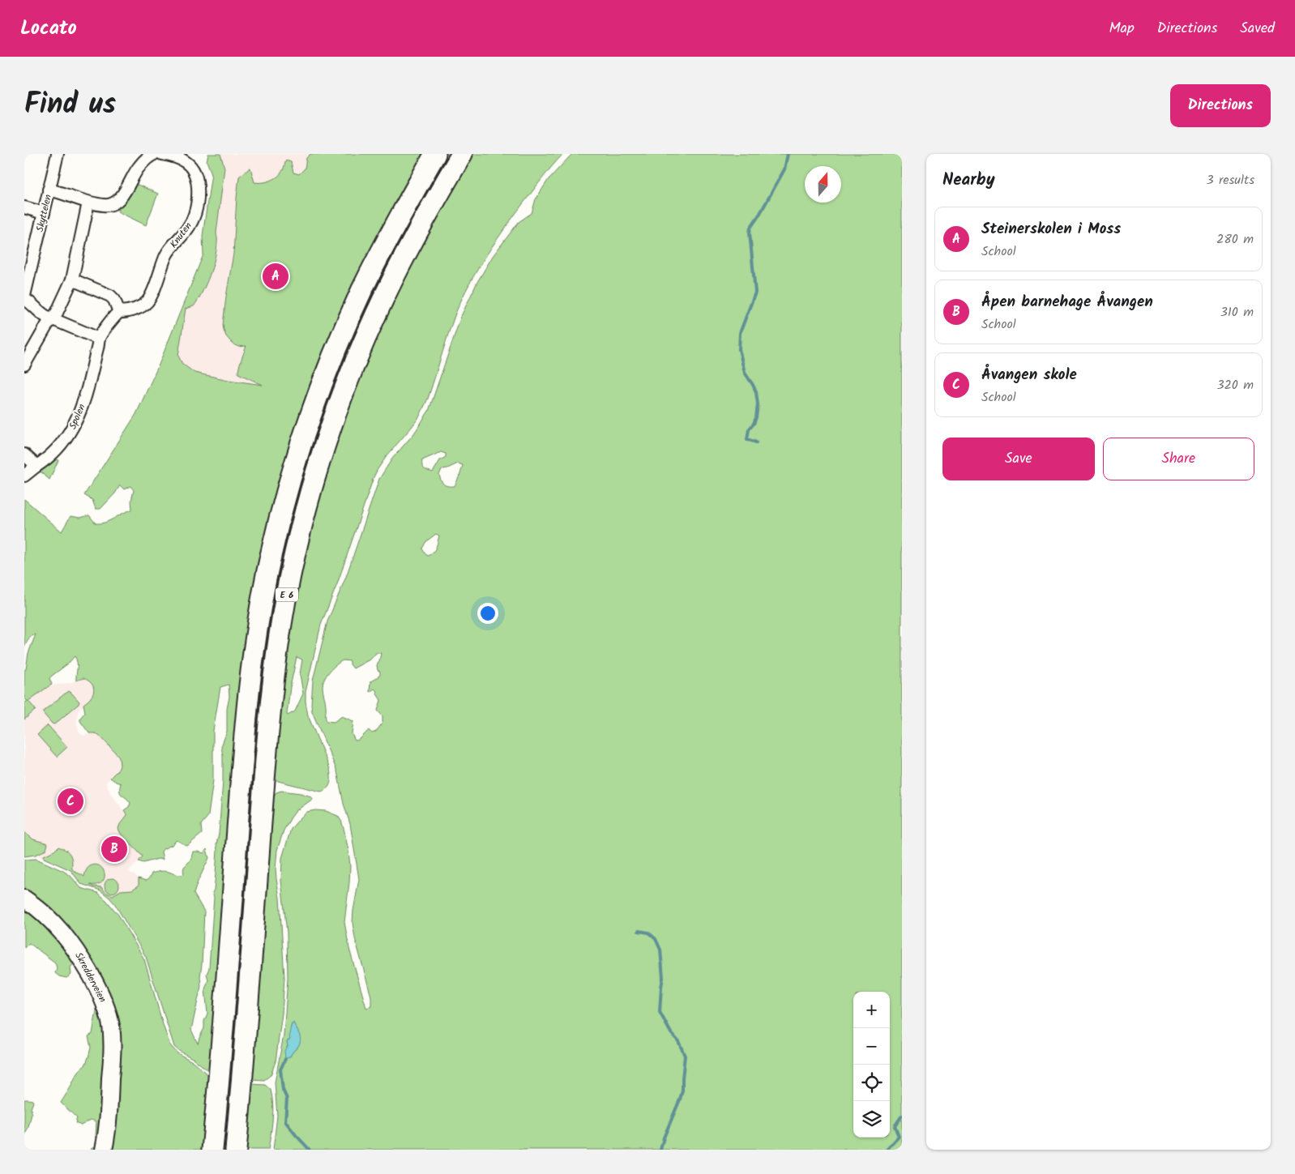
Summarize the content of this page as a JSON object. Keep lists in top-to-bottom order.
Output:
{
  "streets": {
    "highway": ["E 6"],
    "street": [
      "Skyttelen",
      "Knuten",
      "Spolen",
      "Skredderveien"
    ]
  },
  "north": "top",
  "page": {
    "header": "Locato",
    "nav": ["Map", "Directions", "Saved"],
    "title": "Find us",
    "buttons": [
      "Directions",
      ["Save", "Share"]
    ],
    "heading": ["Nearby", "3 results"],
    "list": [
      {
        "mark": "A",
        "name": "Steinerskolen i Moss",
        "note": "School",
        "value": "280 m"
      },
      {
        "mark": "B",
        "name": "Åpen barnehage Åvangen",
        "note": "School",
        "value": "310 m"
      },
      {
        "mark": "C",
        "name": "Åvangen skole",
        "note": "School",
        "value": "320 m"
      }
    ],
    "pins": ["A", "C", "B"],
    "map_buttons": ["+", "−"]
  }
}
